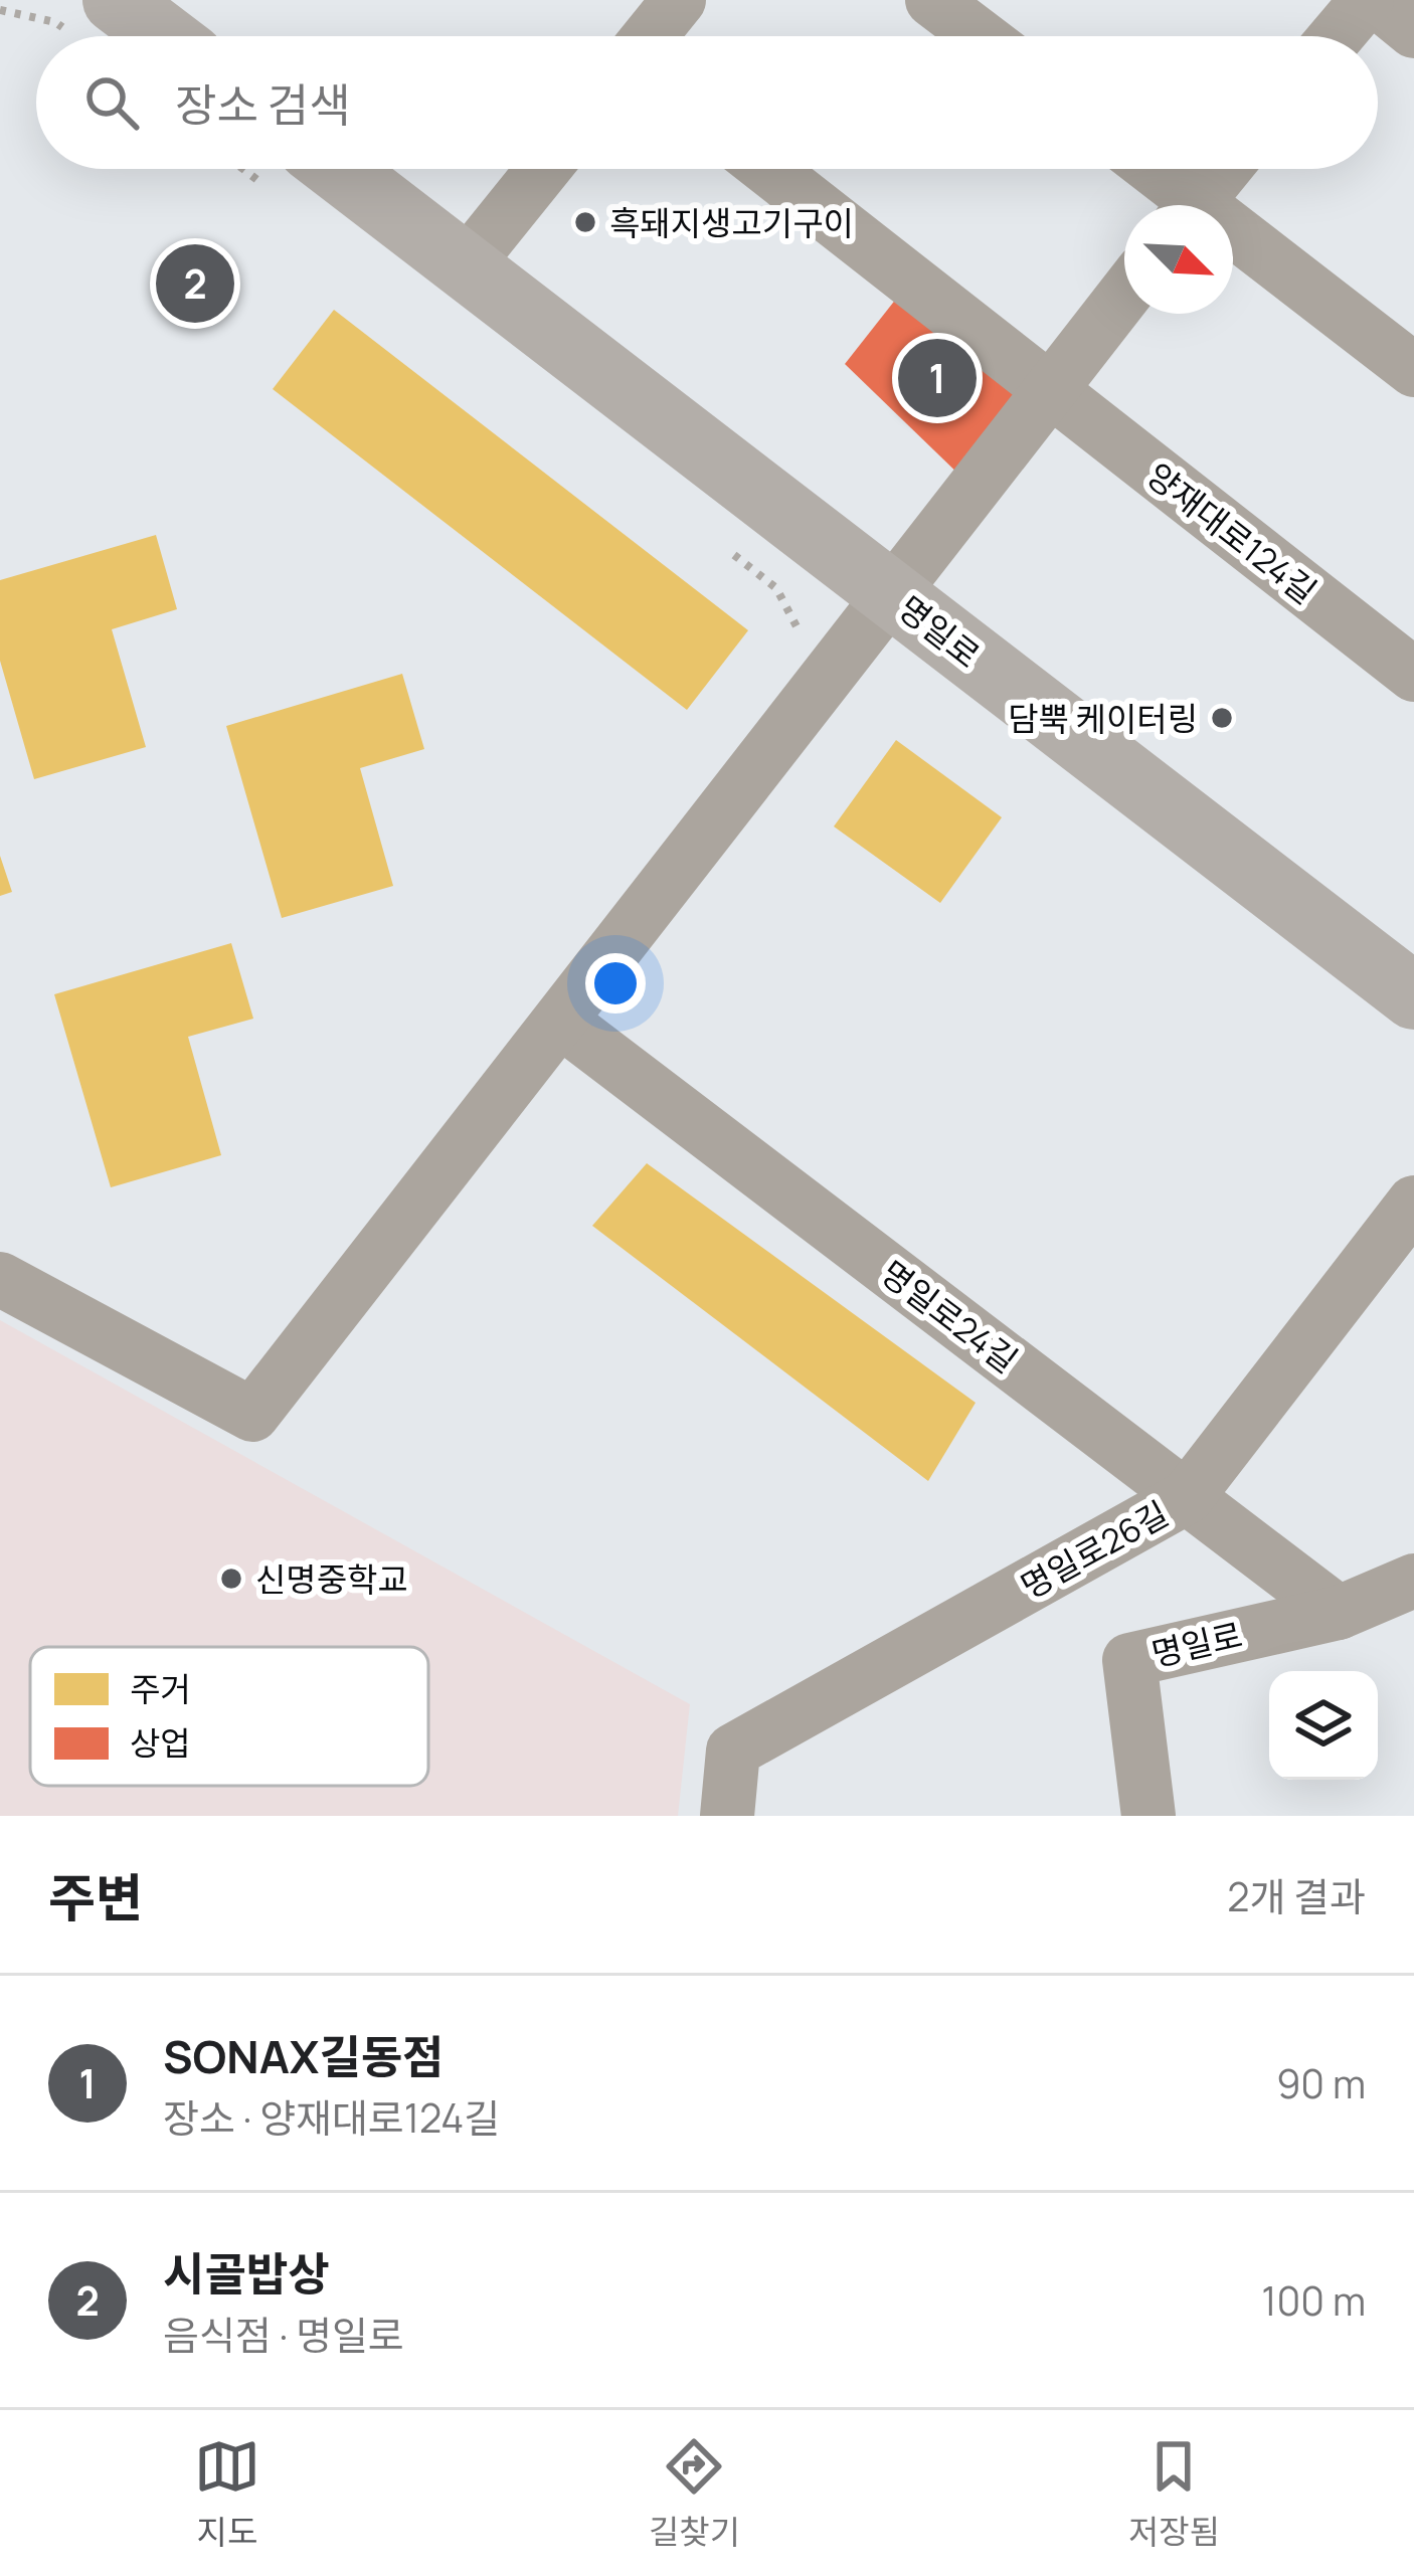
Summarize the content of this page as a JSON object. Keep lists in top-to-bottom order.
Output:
{
  "streets": {
    "street": [
      "양재대로124길",
      "명일로",
      "명일로24길",
      "명일로26길"
    ]
  },
  "crossings": [
    ["명일로", "명일로24길"],
    ["명일로24길", "명일로26길"]
  ],
  "places": ["흑돼지생고기구이", "담뿍 케이터링", "신명중학교"],
  "legend": ["주거", "상업"],
  "north": "bottom right",
  "page": {
    "search": "장소 검색",
    "pins": ["2", "1"],
    "heading": ["주변", "2개 결과"],
    "list": [
      {
        "mark": "1",
        "name": "SONAX길동점",
        "note": "장소 · 양재대로124길",
        "value": "90 m"
      },
      {
        "mark": "2",
        "name": "시골밥상",
        "note": "음식점 · 명일로",
        "value": "100 m"
      }
    ],
    "nav": ["지도", "길찾기", "저장됨"]
  }
}
